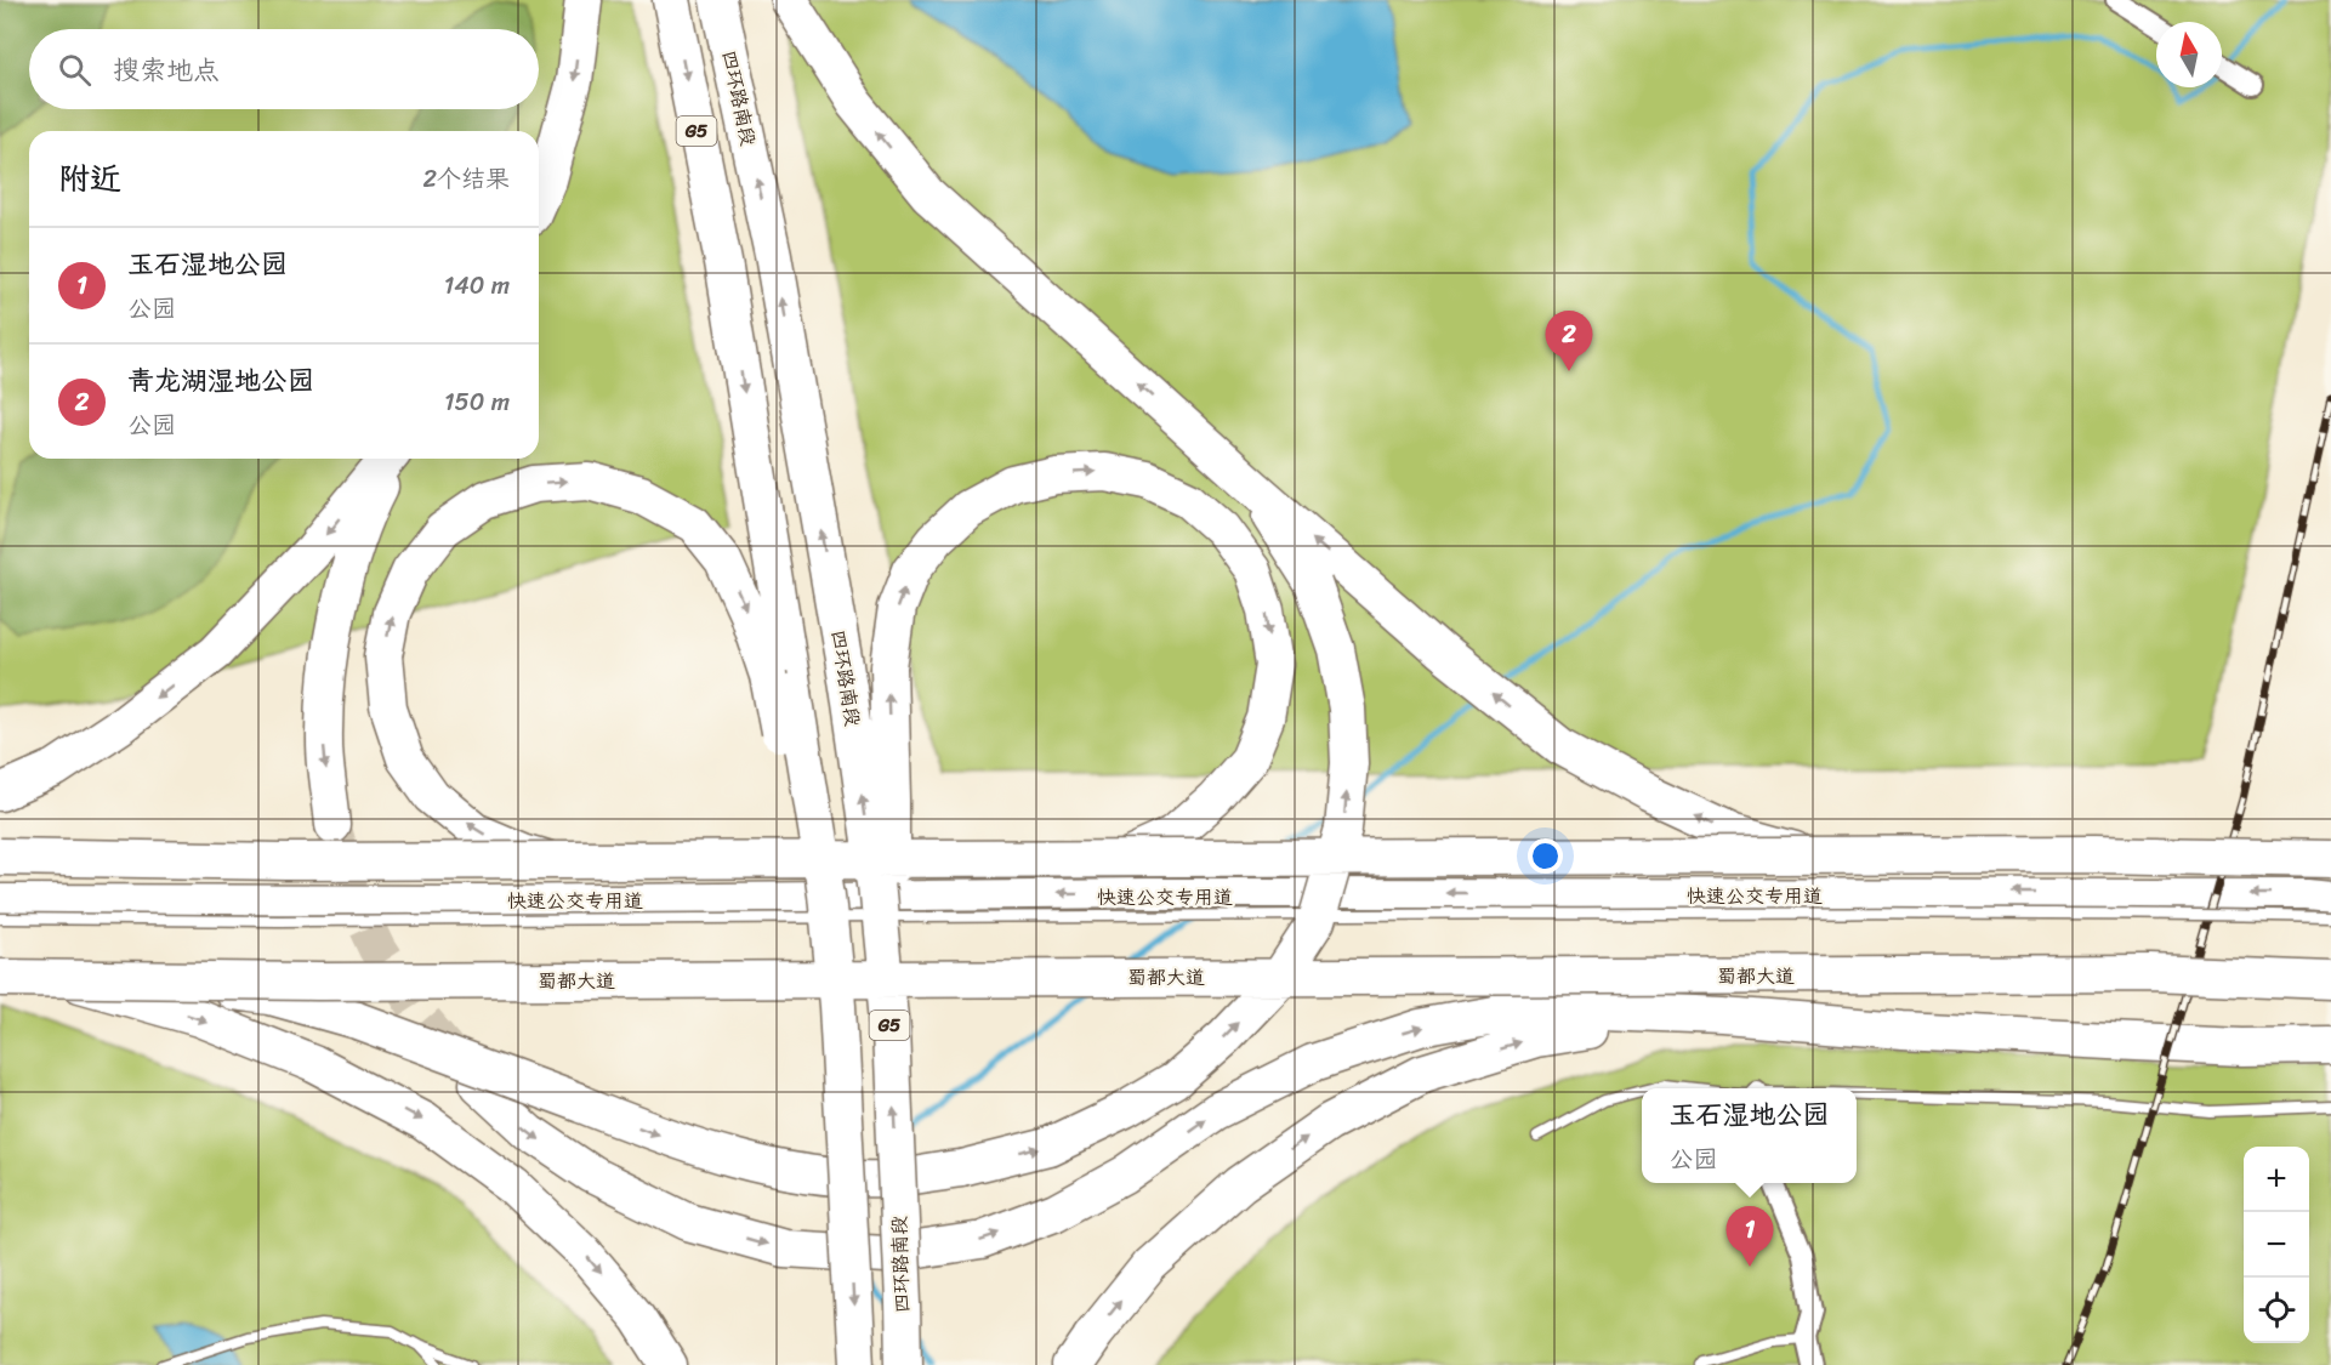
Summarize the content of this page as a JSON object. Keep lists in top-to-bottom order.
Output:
{
  "streets": {
    "highway": ["四环路南段", "G5", "蜀都大道"],
    "lane": ["快速公交专用道"]
  },
  "north": "top",
  "page": {
    "search": "搜索地点",
    "heading": ["附近", "2个结果"],
    "list": [
      {
        "mark": "1",
        "name": "玉石湿地公园",
        "note": "公园",
        "value": "140 m"
      },
      {
        "mark": "2",
        "name": "青龙湖湿地公园",
        "note": "公园",
        "value": "150 m"
      }
    ],
    "pins": ["2", "1"],
    "popup": ["玉石湿地公园", "公园"],
    "map_buttons": ["+", "−"]
  }
}
